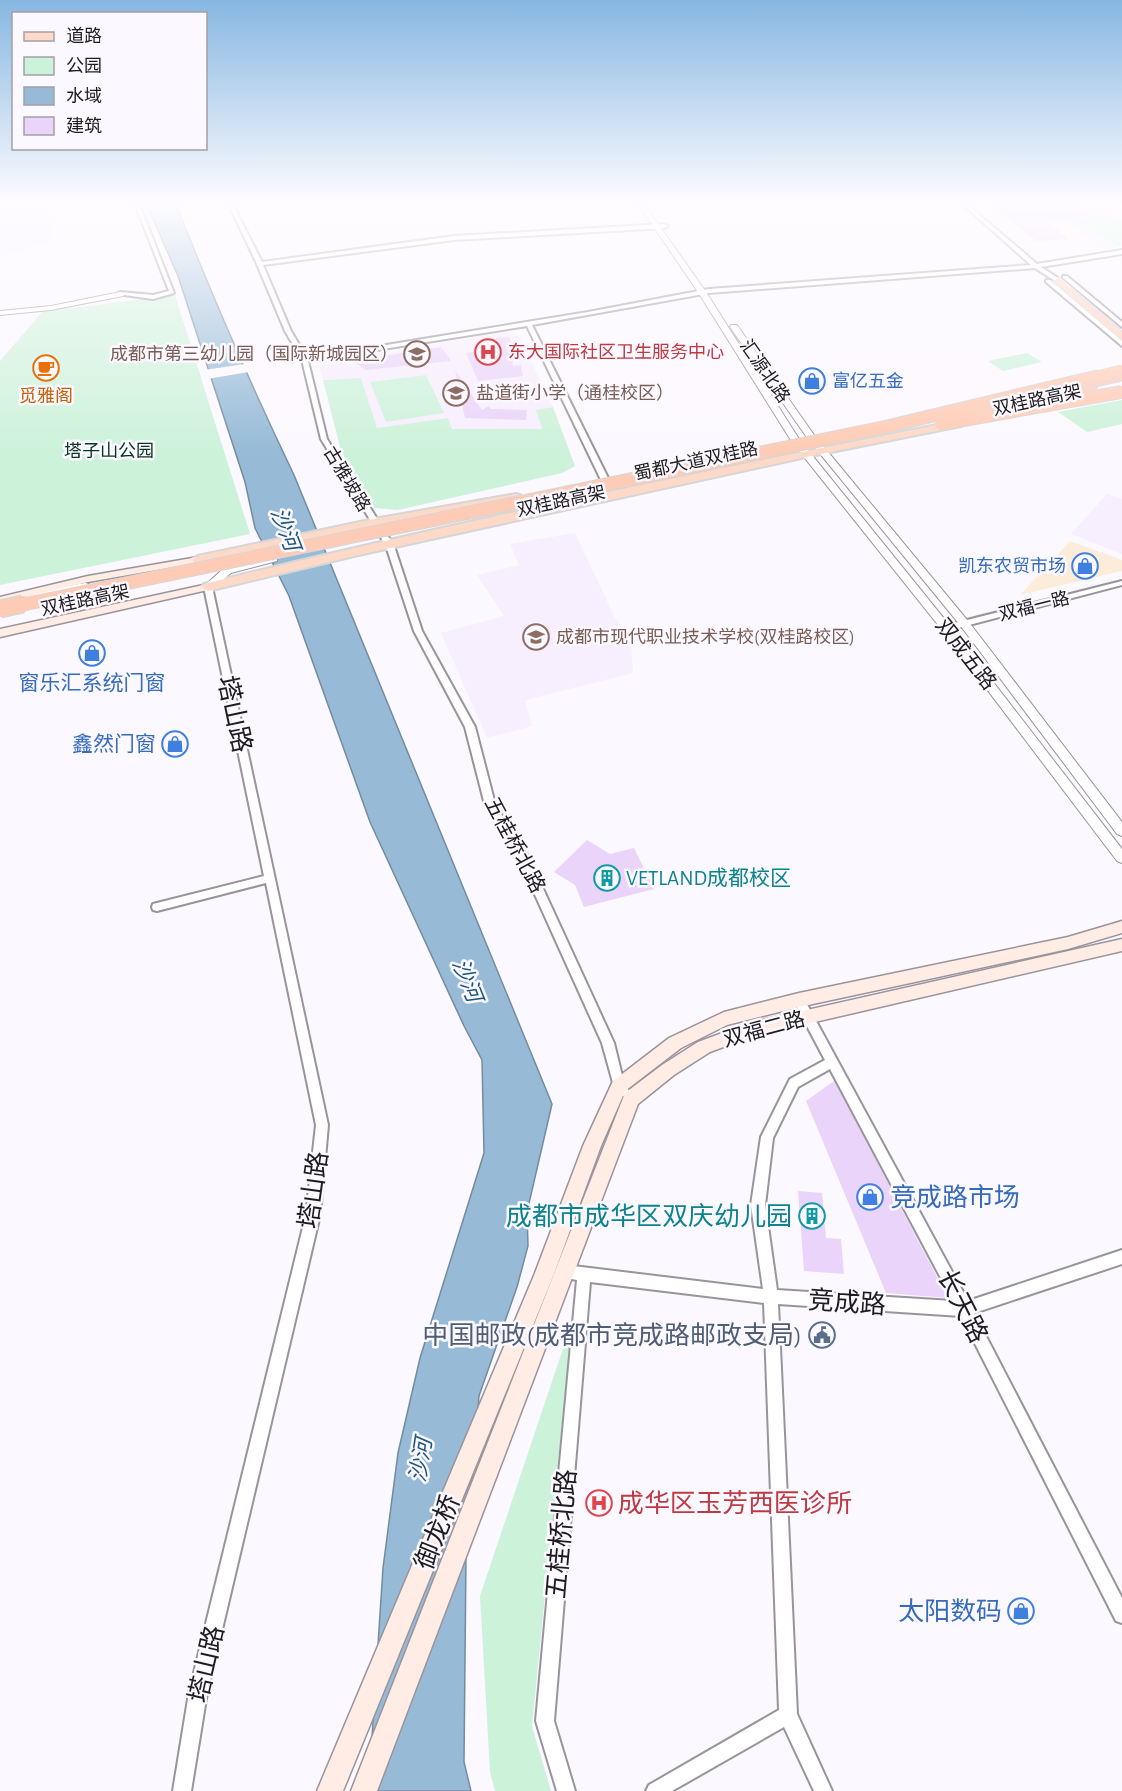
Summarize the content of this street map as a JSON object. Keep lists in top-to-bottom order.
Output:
{
  "streets": {
    "highway": ["双桂路高架"],
    "main road": ["蜀都大道双桂路", "双福二路", "御龙桥"],
    "street": [
      "汇源北路",
      "古雅坡路",
      "双福一路",
      "双成五路",
      "塔山路",
      "五桂桥北路",
      "竞成路",
      "长天路"
    ]
  },
  "crossings": [
    ["汇源北路", "蜀都大道双桂路"],
    ["汇源北路", "双成五路"],
    ["双桂路高架", "蜀都大道双桂路"],
    ["蜀都大道双桂路", "古雅坡路"],
    ["蜀都大道双桂路", "双成五路"],
    ["蜀都大道双桂路", "塔山路"],
    ["蜀都大道双桂路", "五桂桥北路"],
    ["古雅坡路", "五桂桥北路"],
    ["双福一路", "双成五路"],
    ["五桂桥北路", "双福二路"],
    ["五桂桥北路", "竞成路"],
    ["双福二路", "竞成路"],
    ["双福二路", "长天路"],
    ["双福二路", "御龙桥"],
    ["竞成路", "长天路"],
    ["竞成路", "御龙桥"]
  ],
  "water": ["沙河"],
  "parks": ["塔子山公园"],
  "places": {
    "hospital": ["东大国际社区卫生服务中心", "成华区玉芳西医诊所"],
    "school or university": ["成都市第三幼儿园（国际新城园区）", "盐道街小学（通桂校区）", "成都市现代职业技术学校(双桂路校区)"],
    "cafe": ["觅雅阁"],
    "shop": [
      "富亿五金",
      "凯东农贸市场",
      "窗乐汇系统门窗",
      "鑫然门窗",
      "竞成路市场",
      "太阳数码"
    ],
    "building": ["VETLAND成都校区", "成都市成华区双庆幼儿园"],
    "public building": ["中国邮政(成都市竞成路邮政支局)"]
  },
  "legend": [
    "道路",
    "公园",
    "水域",
    "建筑"
  ]
}
